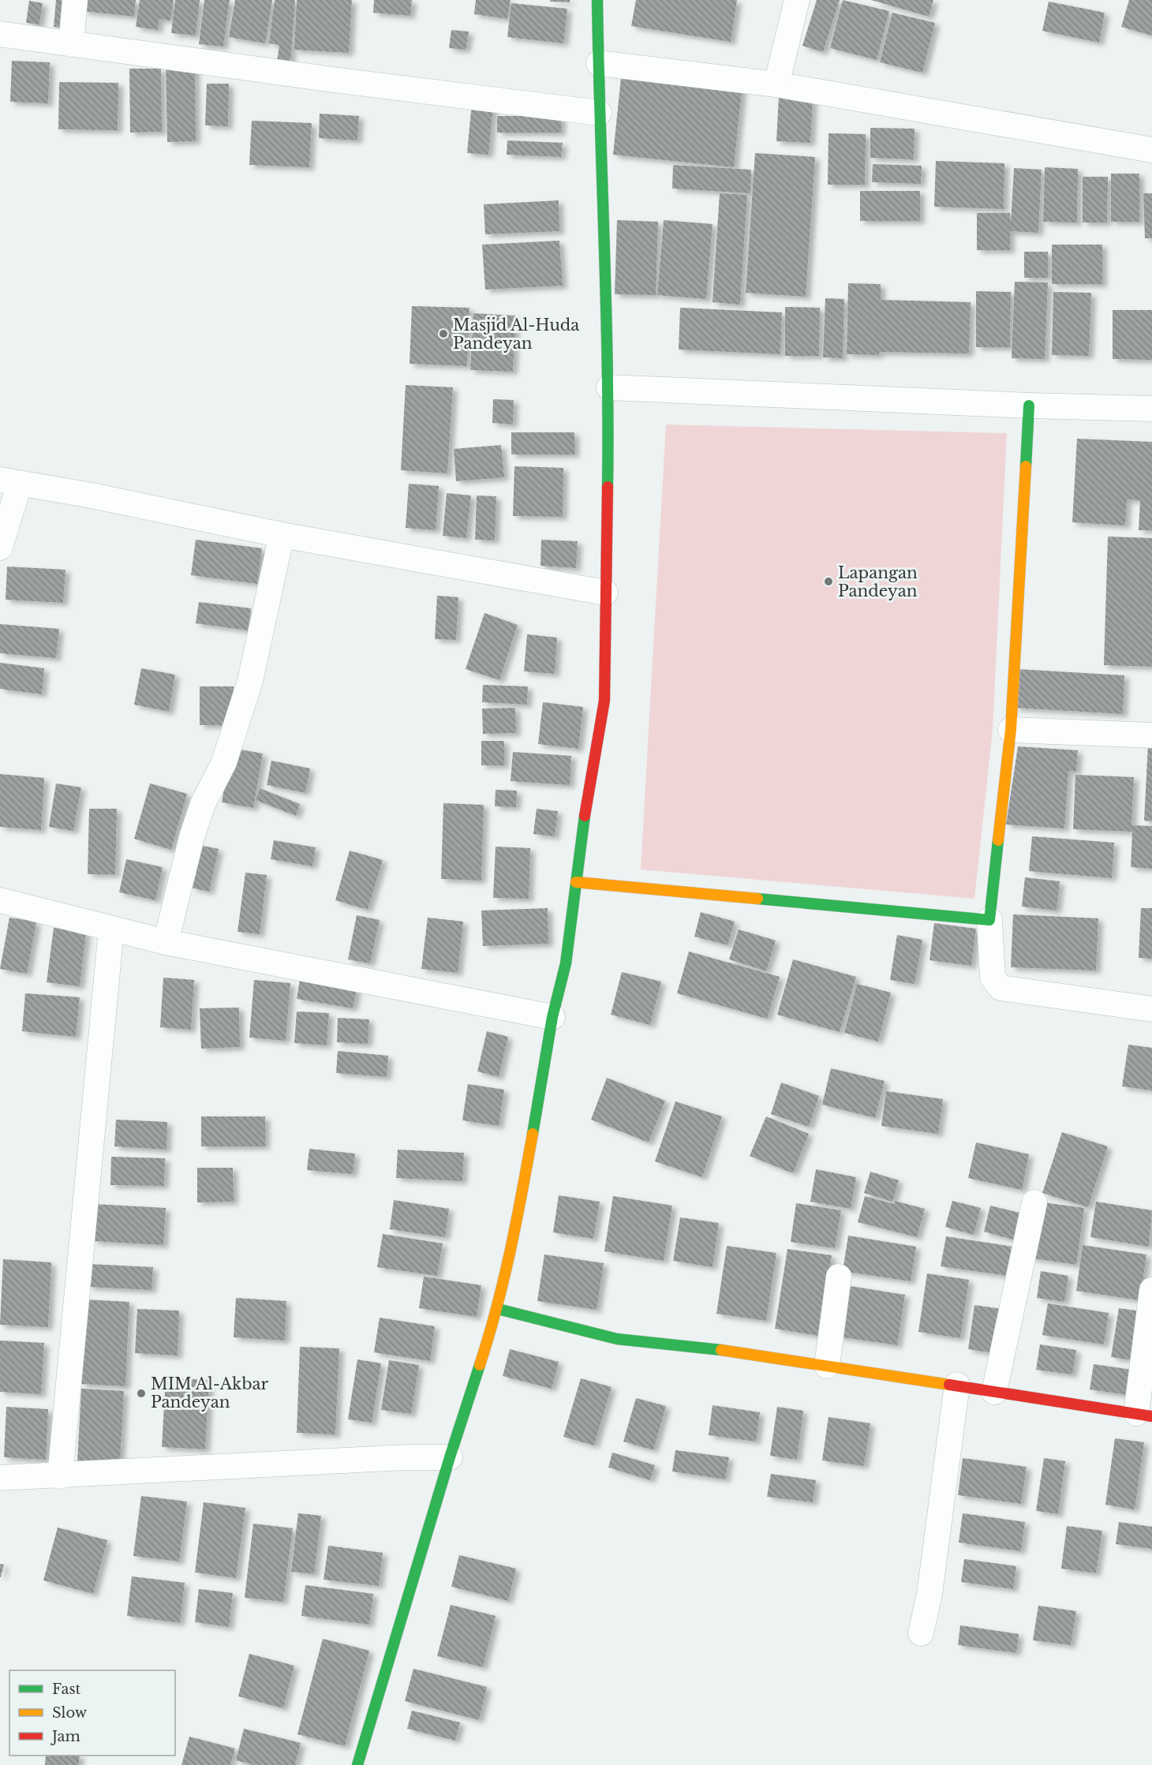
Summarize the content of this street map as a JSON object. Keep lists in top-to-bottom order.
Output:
{
  "places": ["Masjid Al-Huda Pandeyan", "Lapangan Pandeyan", "MIM Al-Akbar Pandeyan"],
  "legend": ["Fast", "Slow", "Jam"]
}
